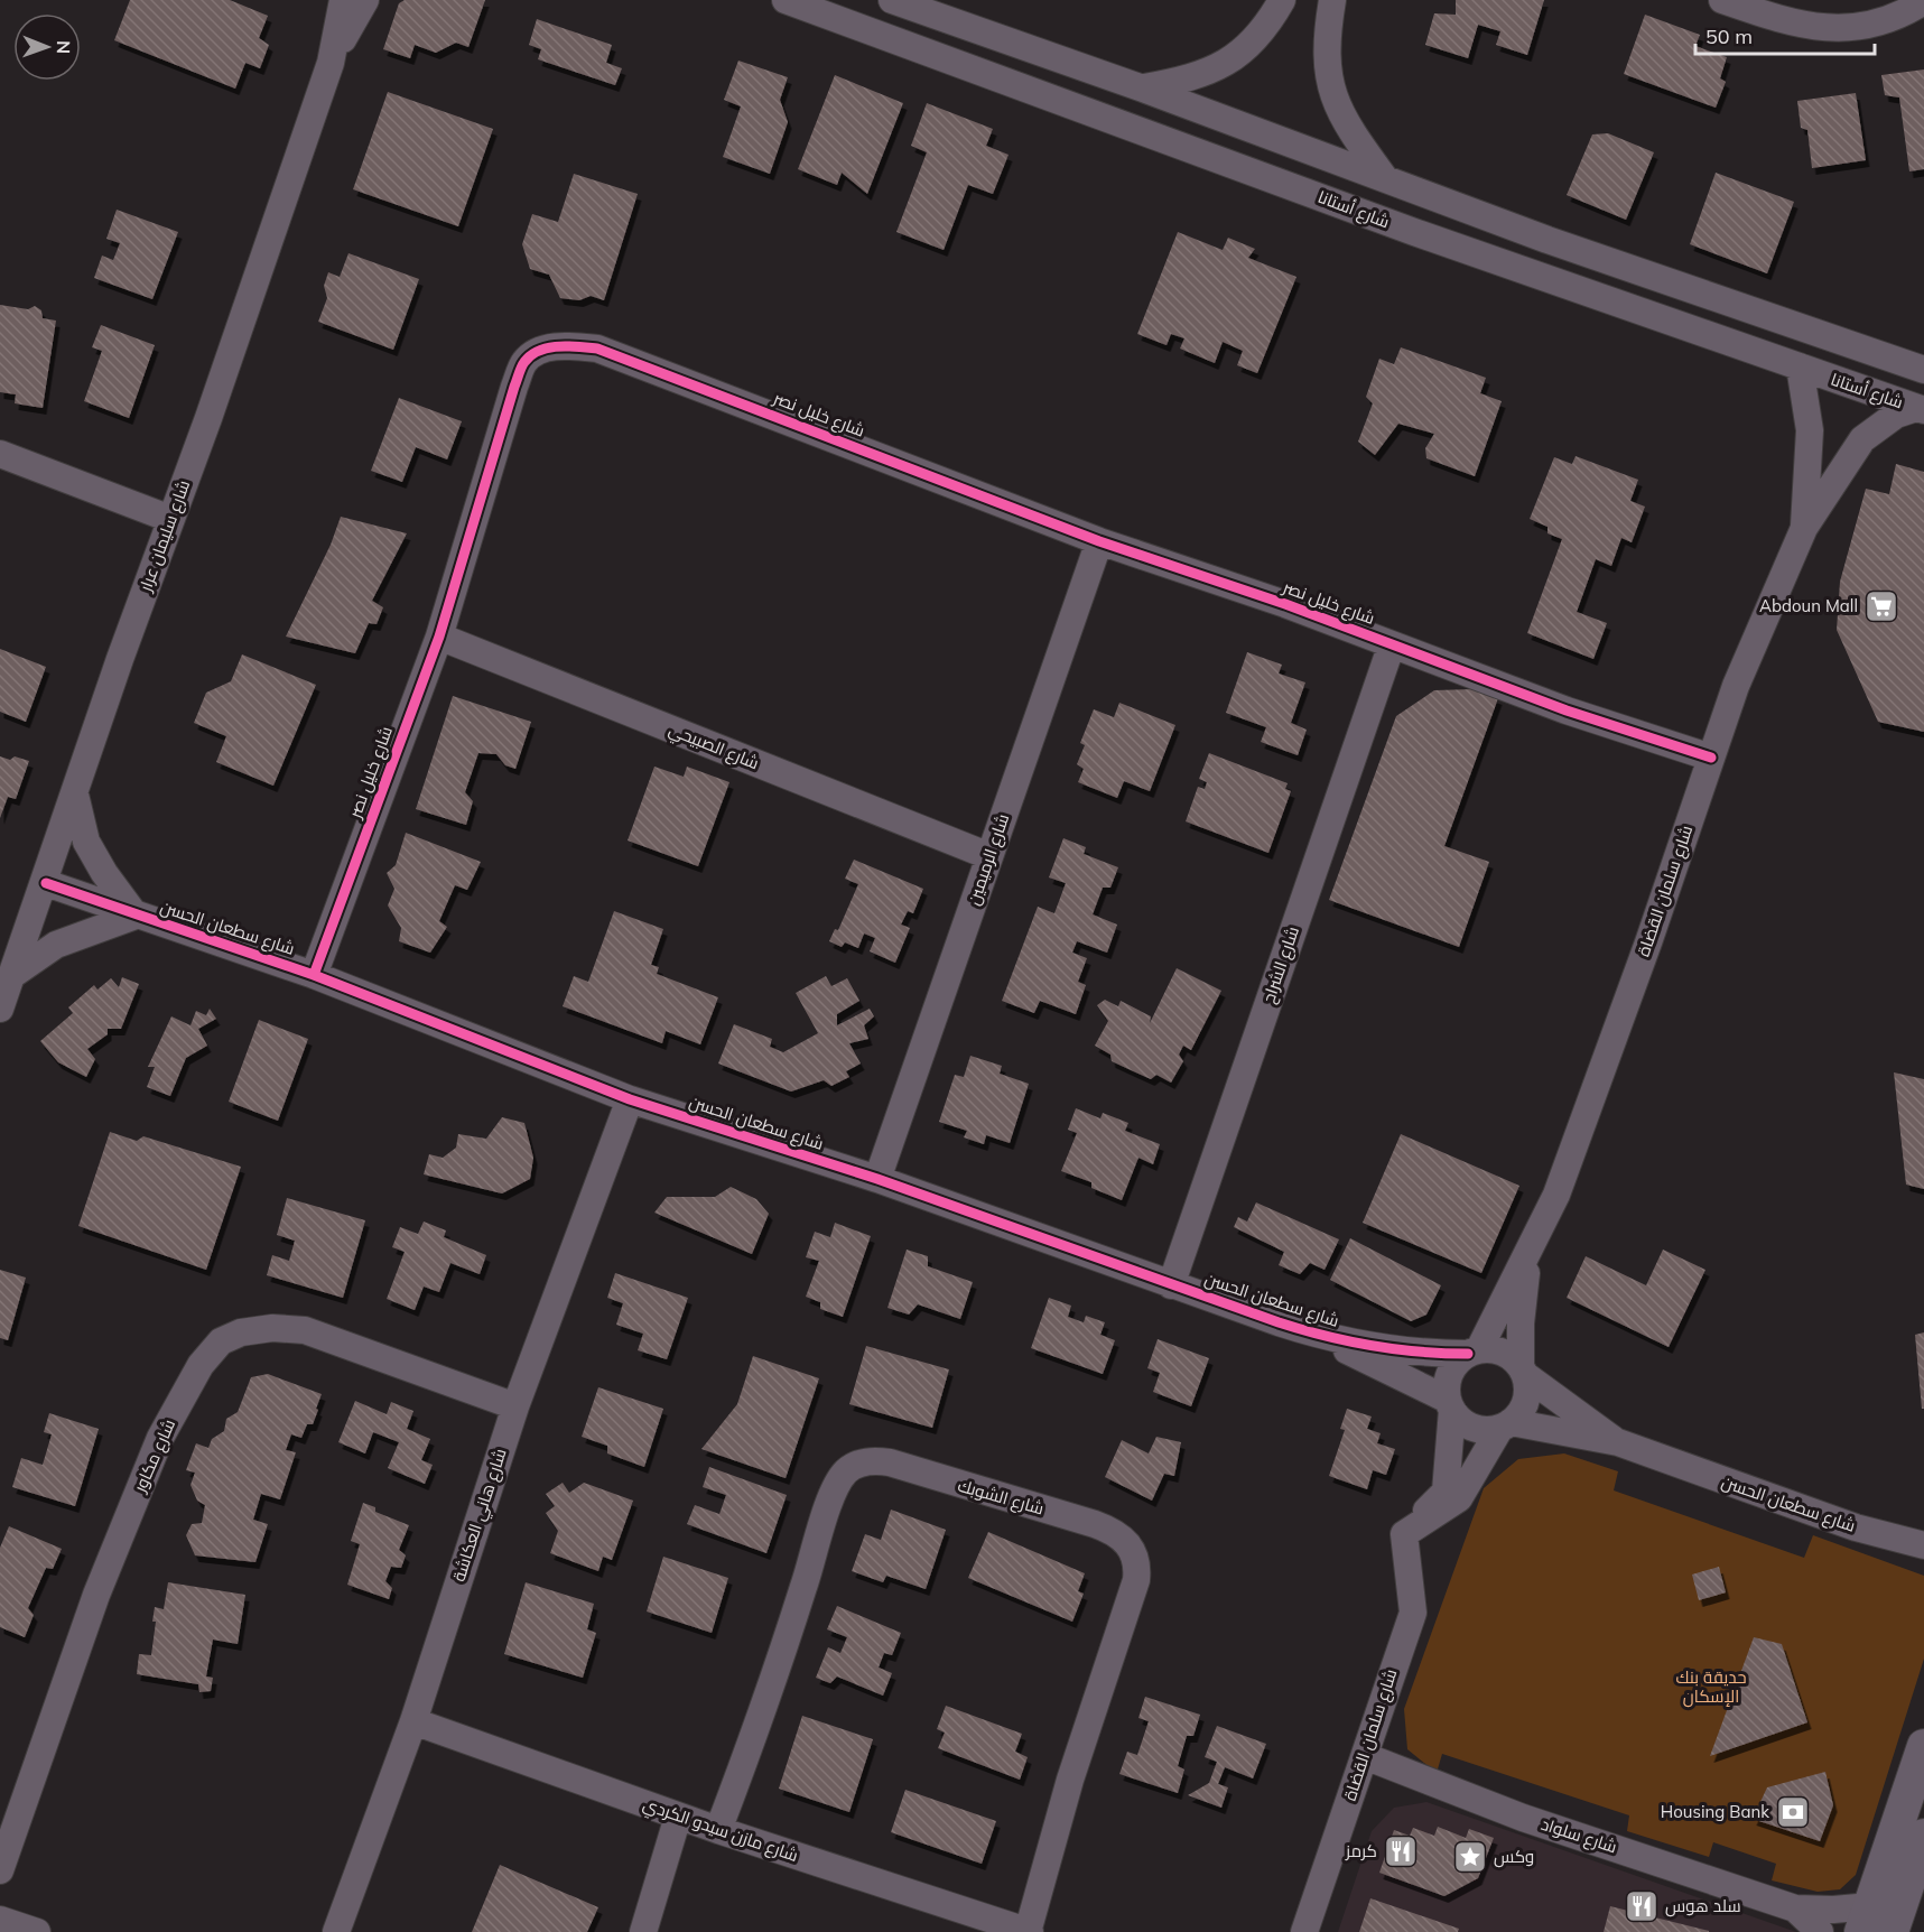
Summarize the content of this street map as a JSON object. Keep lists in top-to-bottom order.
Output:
{
  "streets": {
    "street": [
      "شارع أستانا",
      "شارع خليل نصر",
      "شارع سليمان عرار",
      "شارع الصبيحي",
      "شارع الرميمين",
      "شارع سلمان القضاة",
      "شارع سطعان الحسن",
      "شارع الشراح",
      "شارع مكاور",
      "شارع الشوبك",
      "شارع هاني العكاشة",
      "شارع مازن سيدو الكردي",
      "شارع سلواد"
    ]
  },
  "crossings": [
    ["شارع أستانا", "شارع سلمان القضاة"],
    ["شارع خليل نصر", "شارع الصبيحي"],
    ["شارع خليل نصر", "شارع الرميمين"],
    ["شارع خليل نصر", "شارع سلمان القضاة"],
    ["شارع خليل نصر", "شارع سطعان الحسن"],
    ["شارع خليل نصر", "شارع الشراح"],
    ["شارع سليمان عرار", "شارع سطعان الحسن"],
    ["شارع الصبيحي", "شارع الرميمين"],
    ["شارع الرميمين", "شارع سطعان الحسن"],
    ["شارع سلمان القضاة", "شارع سطعان الحسن"],
    ["شارع سلمان القضاة", "شارع سلواد"],
    ["شارع سطعان الحسن", "شارع الشراح"],
    ["شارع سطعان الحسن", "شارع هاني العكاشة"],
    ["شارع مكاور", "شارع هاني العكاشة"],
    ["شارع الشوبك", "شارع مازن سيدو الكردي"],
    ["شارع هاني العكاشة", "شارع مازن سيدو الكردي"]
  ],
  "parks": ["حديقة بنك الإسكان"],
  "places": {
    "supermarket": ["Abdoun Mall"],
    "bank": ["Housing Bank"],
    "restaurant": ["كرمز", "سلد هوس"],
    "place": ["وكس"]
  },
  "scale_bar": "50 m",
  "north": "right"
}
